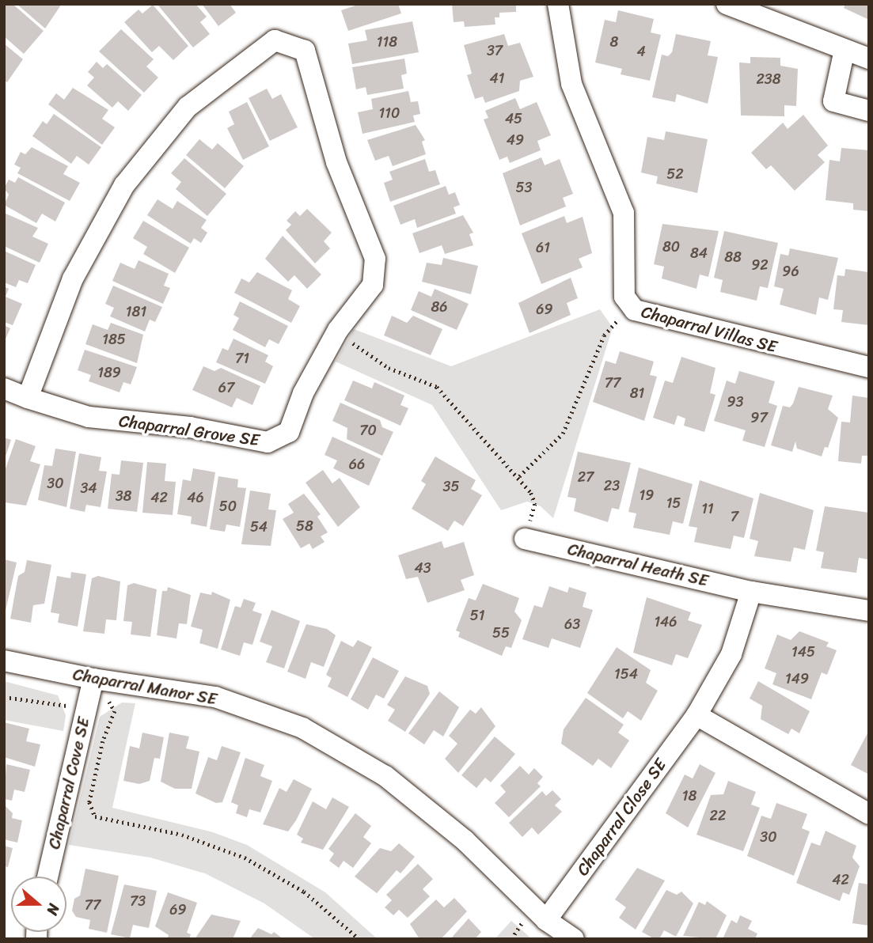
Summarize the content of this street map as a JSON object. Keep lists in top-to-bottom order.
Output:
{
  "streets": {
    "street": [
      "Chaparral Villas SE",
      "Chaparral Grove SE",
      "Chaparral Heath SE",
      "Chaparral Manor SE",
      "Chaparral Cove SE",
      "Chaparral Close SE"
    ]
  },
  "crossings": [
    ["Chaparral Heath SE", "Chaparral Close SE"],
    ["Chaparral Manor SE", "Chaparral Cove SE"],
    ["Chaparral Manor SE", "Chaparral Close SE"]
  ],
  "house_numbers": [
    "118",
    "8",
    "37",
    "4",
    "41",
    "238",
    "110",
    "45",
    "49",
    "52",
    "53",
    "80",
    "61",
    "84",
    "88",
    "92",
    "96",
    "86",
    "69",
    "181",
    "185",
    "71",
    "189",
    "77",
    "67",
    "81",
    "93",
    "97",
    "70",
    "66",
    "27",
    "30",
    "23",
    "35",
    "34",
    "19",
    "38",
    "42",
    "46",
    "15",
    "50",
    "11",
    "7",
    "58",
    "54",
    "43",
    "51",
    "146",
    "63",
    "55",
    "145",
    "154",
    "149",
    "18",
    "22",
    "30",
    "42",
    "73",
    "77",
    "69"
  ],
  "north": "right"
}
